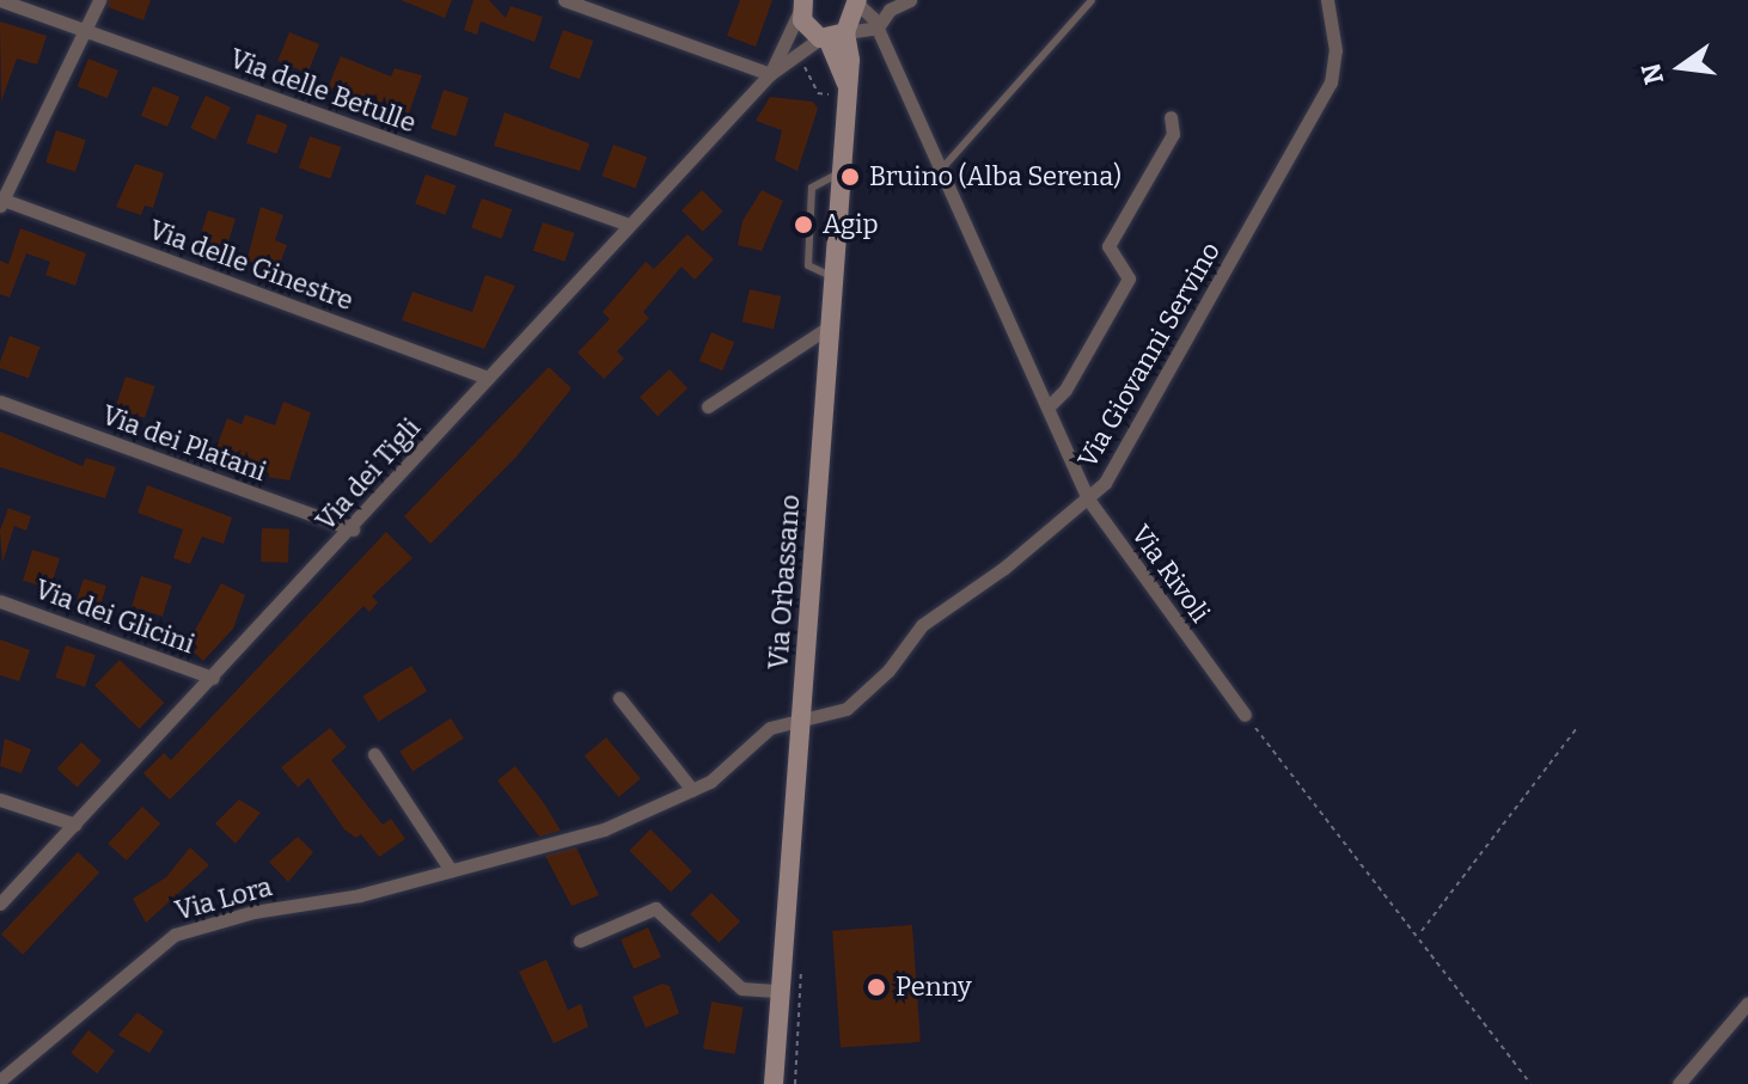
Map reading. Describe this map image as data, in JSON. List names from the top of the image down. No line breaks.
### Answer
{"streets":{"main road":["Via Orbassano"],"street":["Via delle Betulle","Via delle Ginestre","Via Giovanni Servino","Via dei Platani","Via dei Tigli","Via Rivoli","Via dei Glicini","Via Lora"]},"crossings":[["Via delle Betulle","Via dei Tigli"],["Via delle Ginestre","Via dei Tigli"],["Via Giovanni Servino","Via Rivoli"],["Via Giovanni Servino","Via Orbassano"],["Via Giovanni Servino","Via Lora"],["Via dei Platani","Via dei Tigli"],["Via dei Tigli","Via Orbassano"],["Via dei Tigli","Via dei Glicini"],["Via Orbassano","Via Lora"]],"places":["Bruino (Alba Serena)","Agip","Penny"],"north":"left"}
